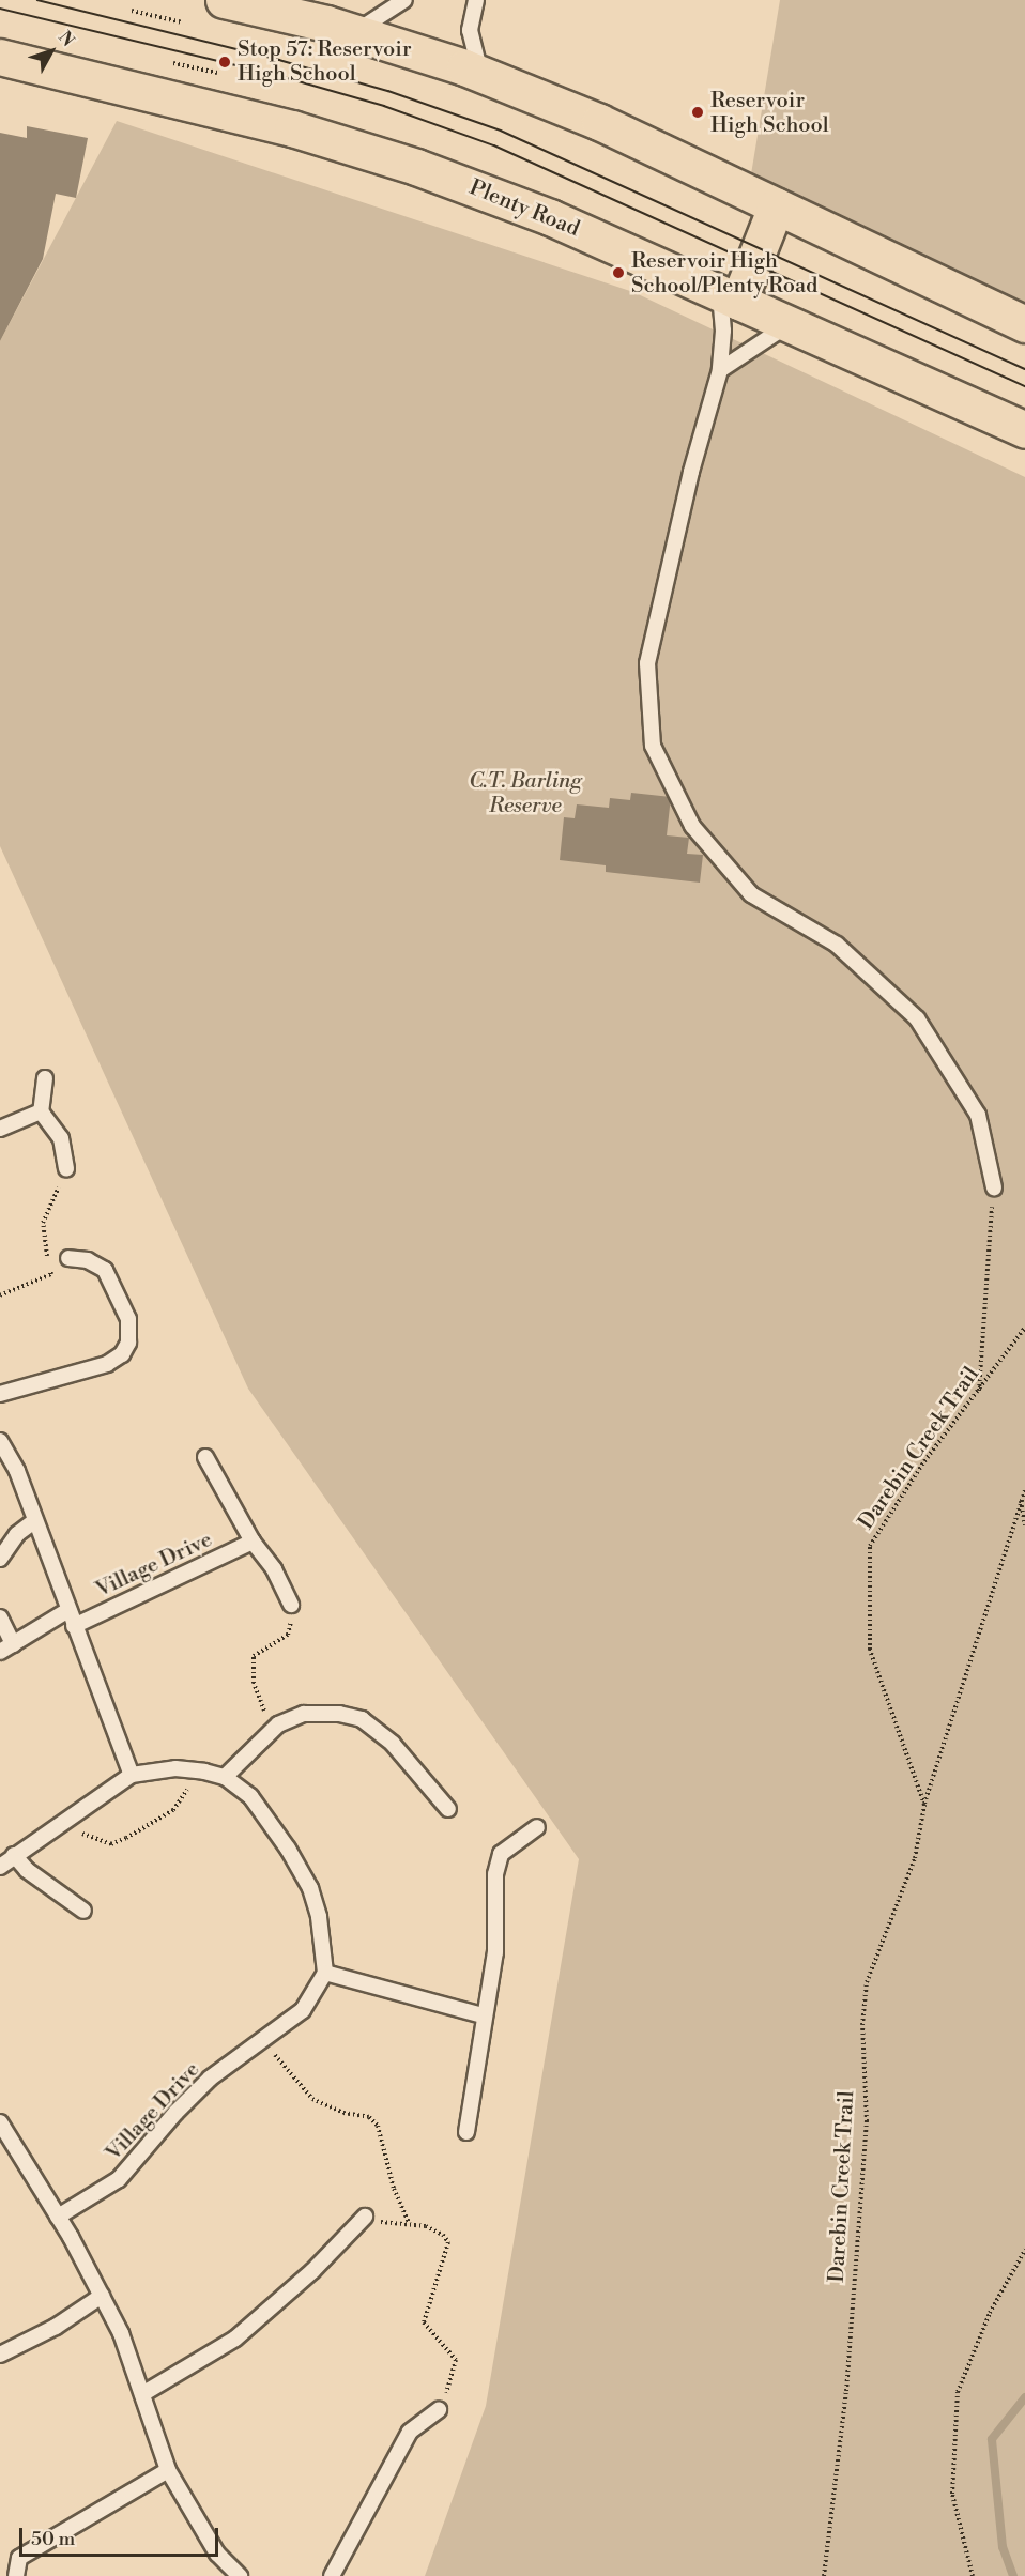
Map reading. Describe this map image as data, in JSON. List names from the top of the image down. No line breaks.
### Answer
{"streets":{"highway":["Plenty Road"],"lane":["Village Drive"],"path":["Darebin Creek Trail"]},"parks":["C.T. Barling Reserve"],"places":["Stop 57: Reservoir High School","Reservoir High School","Reservoir High School/Plenty Road"],"scale_bar":"50 m","north":"top right"}
